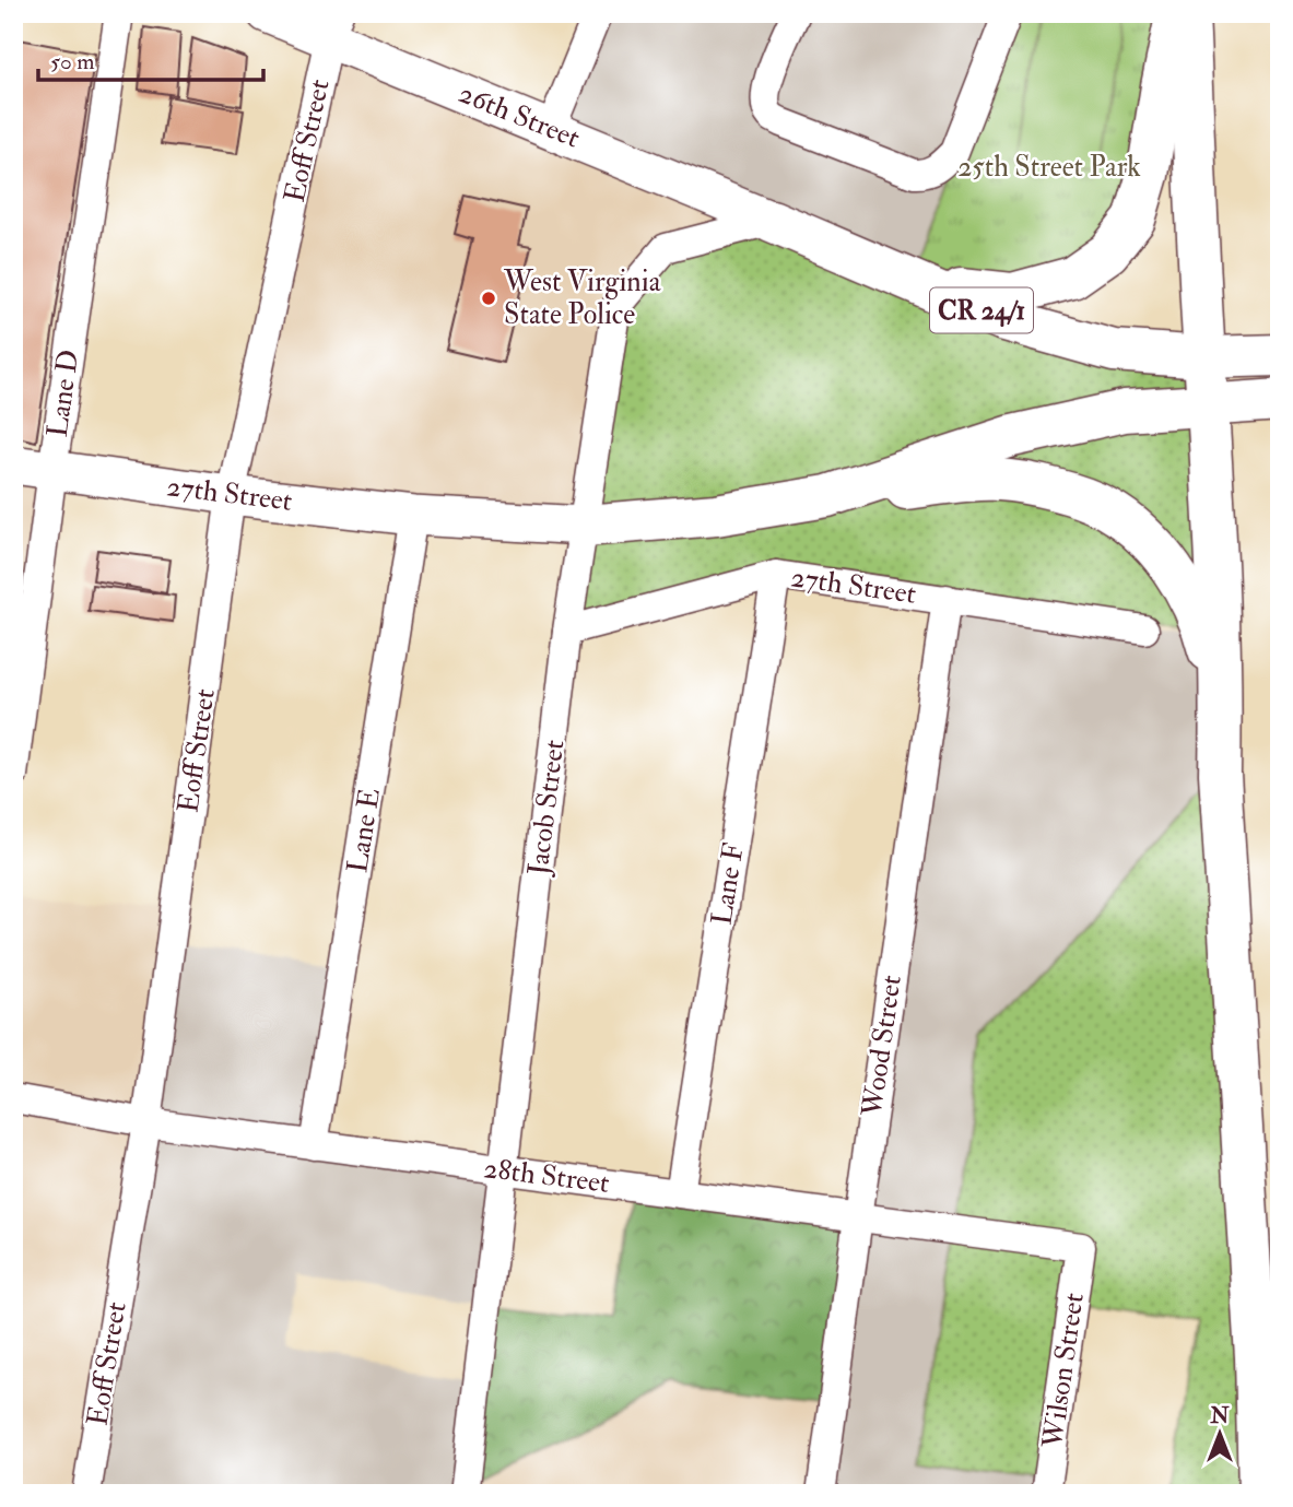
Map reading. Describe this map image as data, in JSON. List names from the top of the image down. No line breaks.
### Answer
{"streets":{"highway":["CR 24/1"],"main road":["26th Street","27th Street"],"street":["Eoff Street","Lane D","Jacob Street","Lane E","Lane F","Wood Street","28th Street","Wilson Street"]},"crossings":[["26th Street","Eoff Street"],["26th Street","CR 24/1"],["26th Street","Jacob Street"],["Eoff Street","27th Street"],["Eoff Street","28th Street"],["CR 24/1","Jacob Street"],["Lane D","27th Street"],["27th Street","Jacob Street"],["27th Street","Lane E"],["27th Street","Lane F"],["27th Street","Wood Street"],["Jacob Street","28th Street"],["Lane E","28th Street"],["Lane F","28th Street"],["Wood Street","28th Street"],["28th Street","Wilson Street"]],"parks":["25th Street Park"],"places":["West Virginia State Police"],"scale_bar":"50 m","north":"top"}
